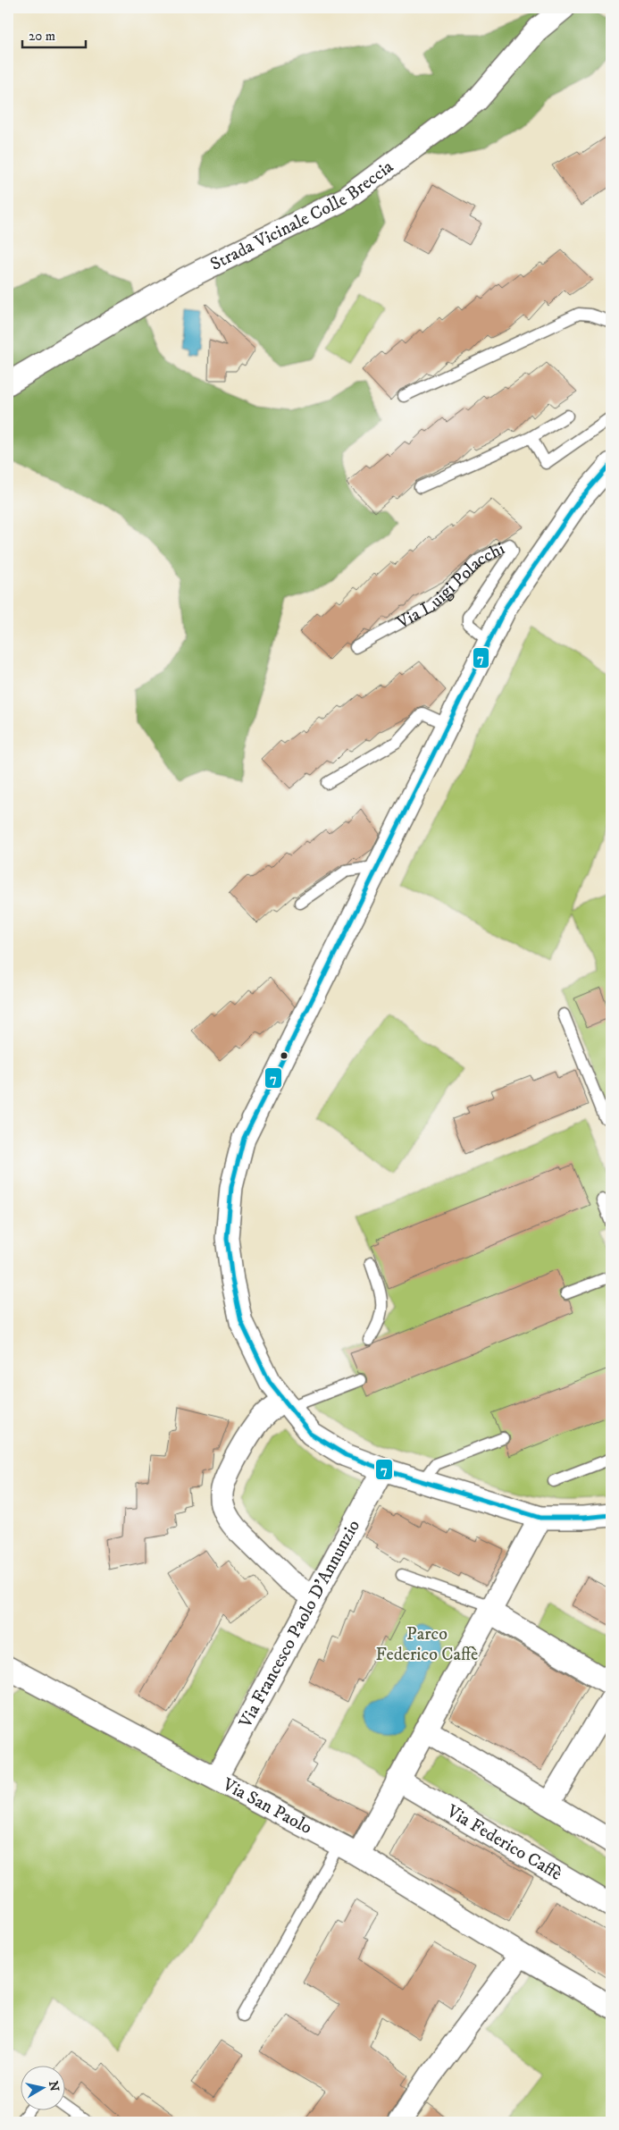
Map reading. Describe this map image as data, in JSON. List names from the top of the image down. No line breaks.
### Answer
{"streets":{"street":["Strada Vicinale Colle Breccia","Via Luigi Polacchi","Via Francesco Paolo D'Annunzio","Via San Paolo","Via Federico Caffè"]},"crossings":[["Via Luigi Polacchi","Via Francesco Paolo D'Annunzio"],["Via Francesco Paolo D'Annunzio","Via San Paolo"]],"parks":["Parco Federico Caffè"],"lines":["transit line 7"],"scale_bar":"20 m","north":"right"}
